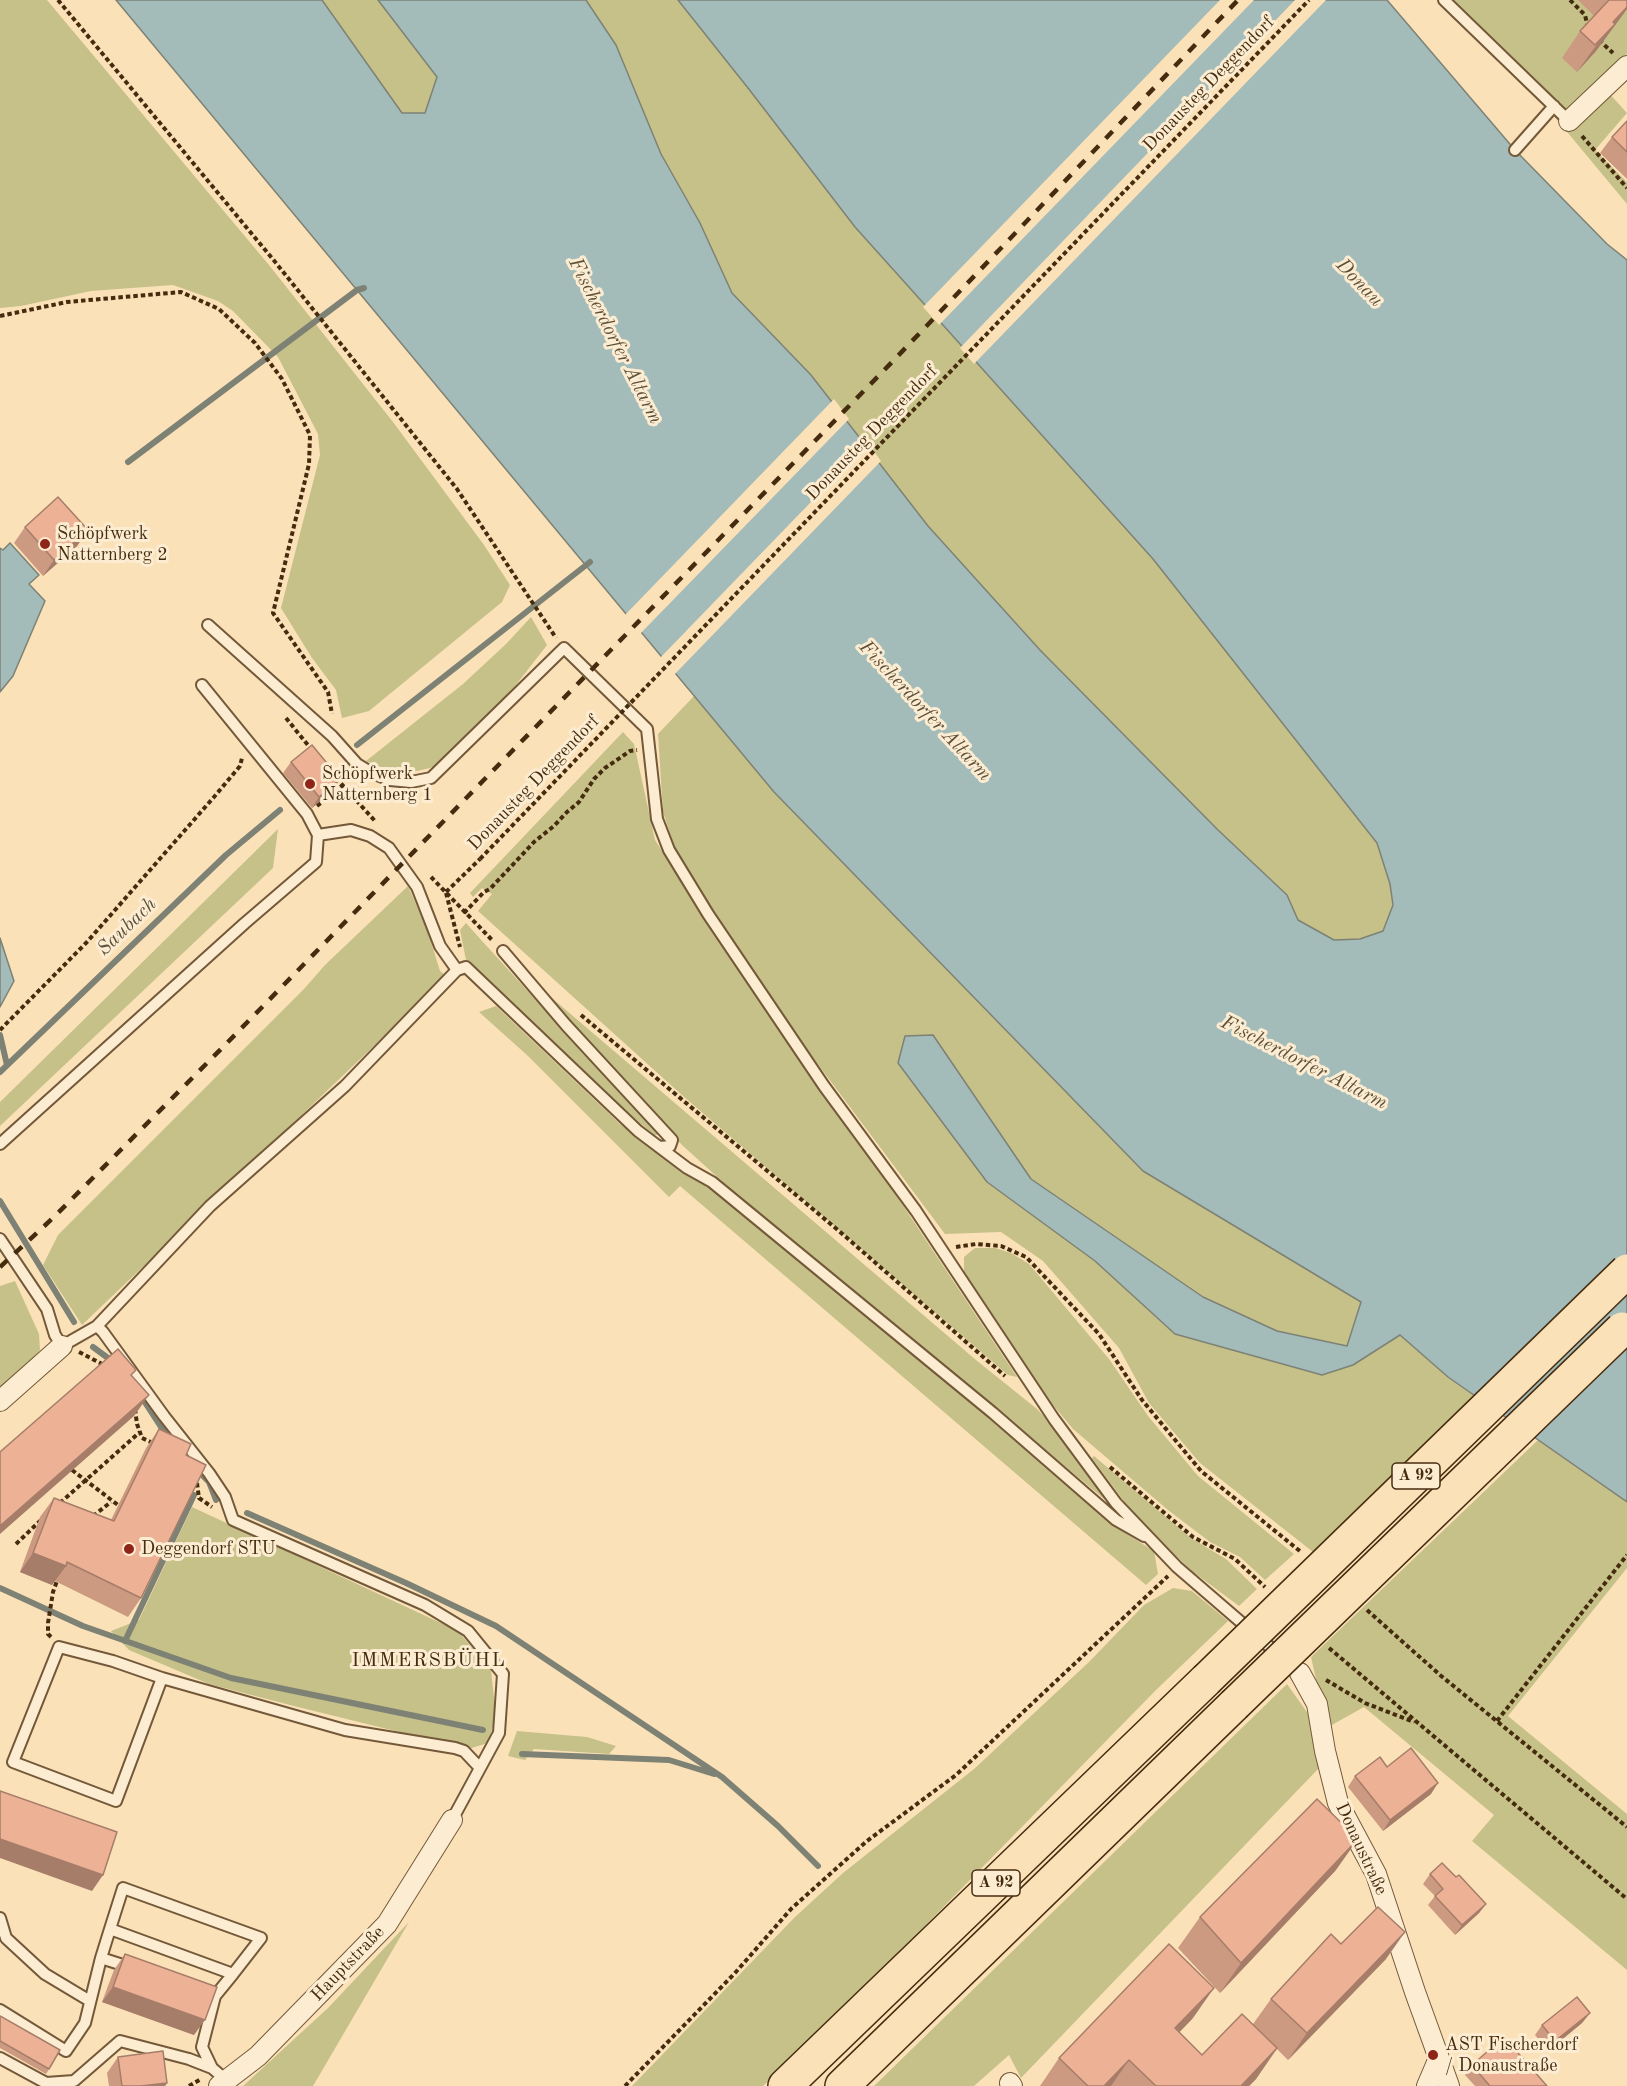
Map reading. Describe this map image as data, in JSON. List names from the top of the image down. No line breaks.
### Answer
{"streets":{"highway":["A 92"],"street":["Donaustraße","Hauptstraße"],"path":["Donausteg Deggendorf"]},"districts":["IMMERSBÜHL"],"water":["Donau","Fischerdorfer Altarm","Saubach"],"places":["Schöpfwerk Natternberg 2","Schöpfwerk Natternberg 1","Deggendorf STU","AST Fischerdorf / Donaustraße"]}
